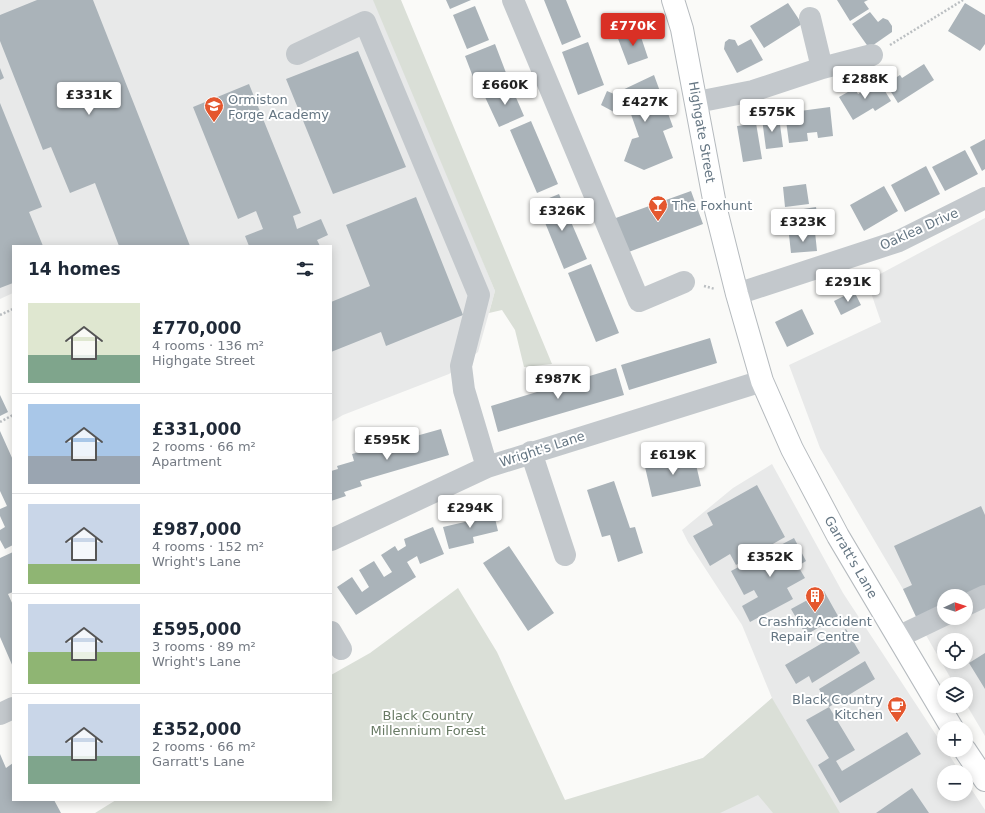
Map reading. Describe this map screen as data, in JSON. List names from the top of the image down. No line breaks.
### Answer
{"streets":{"main road":["Highgate Street","Garratt's Lane"],"street":["Oaklea Drive","Wright's Lane"]},"crossings":[["Highgate Street","Oaklea Drive"],["Highgate Street","Wright's Lane"],["Highgate Street","Garratt's Lane"],["Wright's Lane","Garratt's Lane"]],"parks":["Black Country Millennium Forest"],"places":{"school or university":["Ormiston Forge Academy"],"bar":["The Foxhunt"],"building":["Crashfix Accident Repair Centre"],"cafe":["Black Country Kitchen"]},"north":"right","page":{"price":["£770K","£288K","£660K","£331K","£427K","£575K","£326K","£323K","£291K","£987K","£595K","£619K","£294K","£352K"],"heading":"14 homes","list":[{"name":"£770,000","note":"4 rooms · 136 m² · Highgate Street"},{"name":"£331,000","note":"2 rooms · 66 m² · Apartment"},{"name":"£987,000","note":"4 rooms · 152 m² · Wright's Lane"},{"name":"£595,000","note":"3 rooms · 89 m² · Wright's Lane"},{"name":"£352,000","note":"2 rooms · 66 m² · Garratt's Lane"}],"map_buttons":["+","−"]}}
